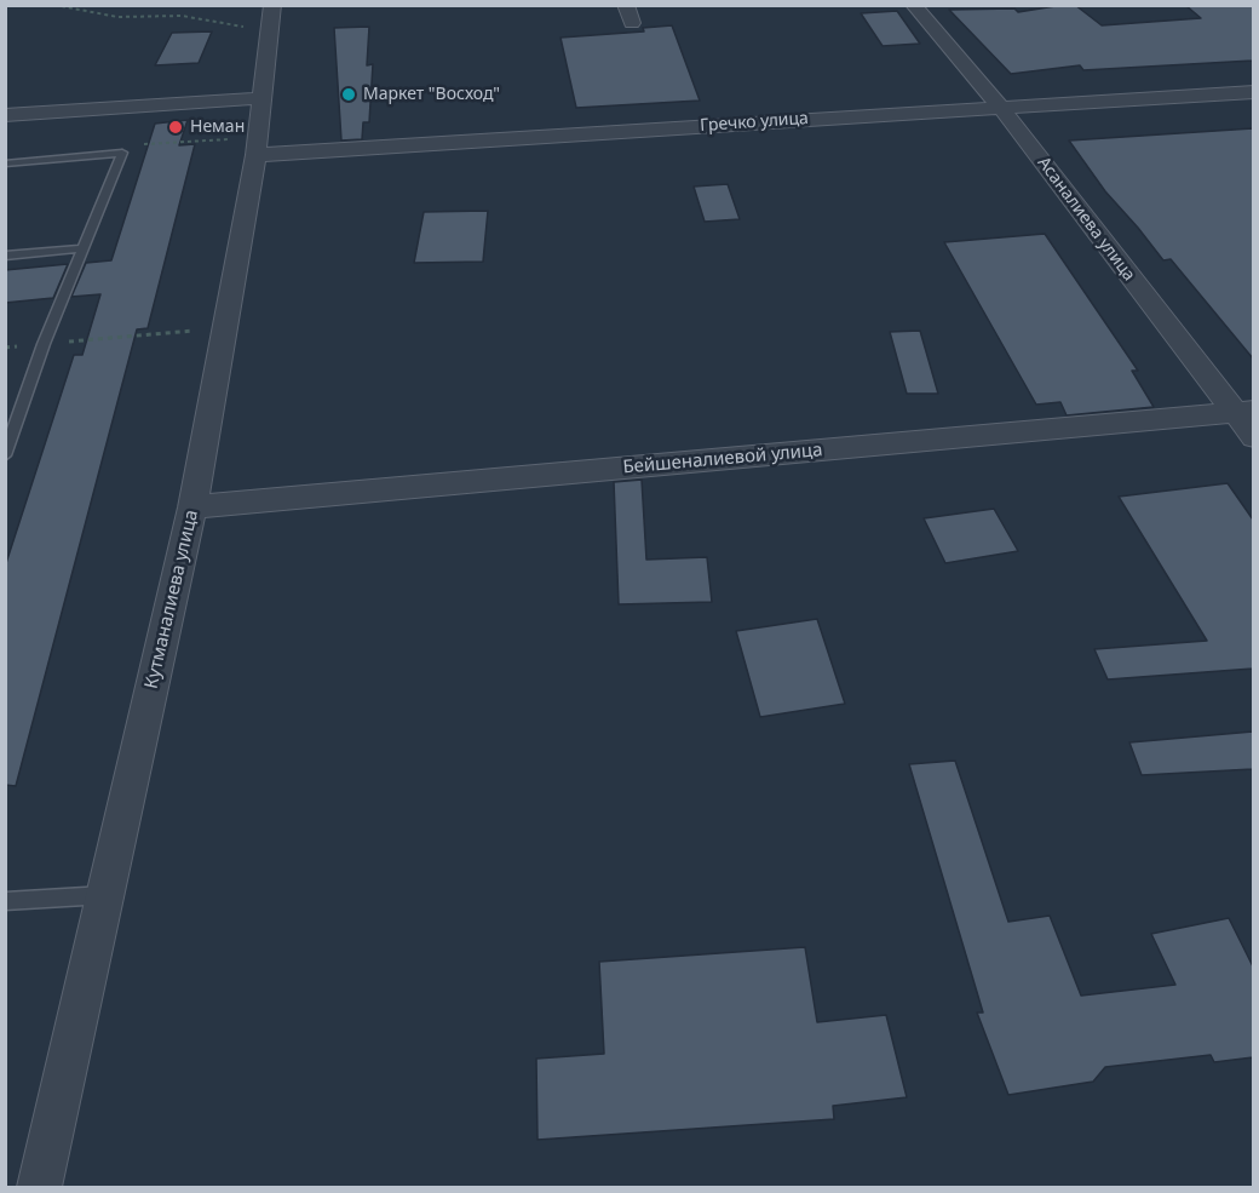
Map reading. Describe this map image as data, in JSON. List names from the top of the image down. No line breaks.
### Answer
{"streets":{"street":["Гречко улица","Асаналиева улица","Бейшеналиевой улица","Кутманалиева улица"]},"crossings":[["Гречко улица","Асаналиева улица"],["Гречко улица","Кутманалиева улица"],["Асаналиева улица","Бейшеналиевой улица"],["Бейшеналиевой улица","Кутманалиева улица"]],"places":["Маркет \"Восход\"","Неман"]}
